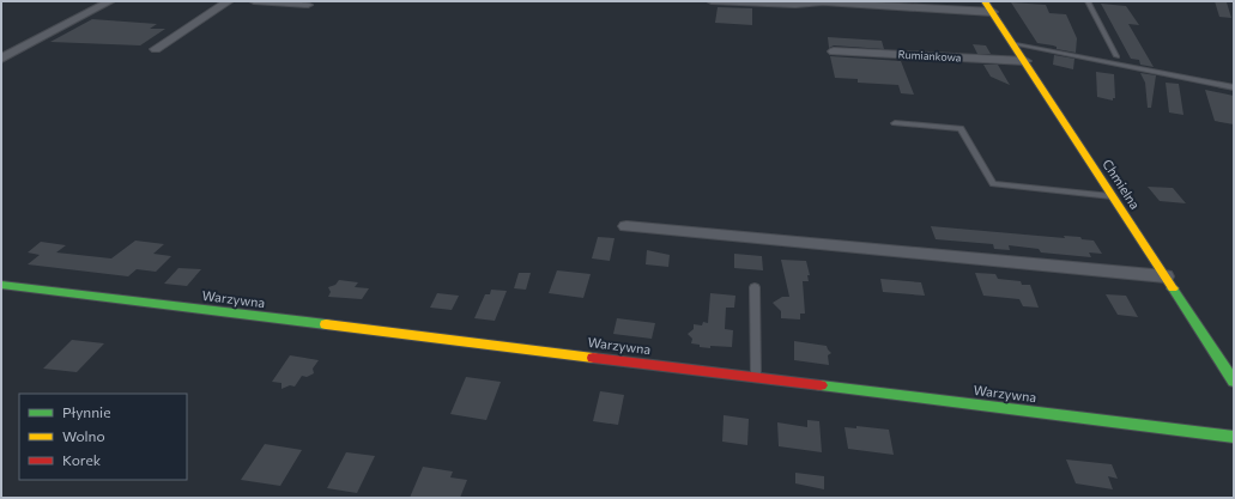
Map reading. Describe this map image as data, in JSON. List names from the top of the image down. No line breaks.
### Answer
{"streets":{"street":["Rumiankowa","Chmielna","Warzywna"]},"crossings":[["Rumiankowa","Chmielna"]],"legend":["Płynnie","Wolno","Korek"]}
